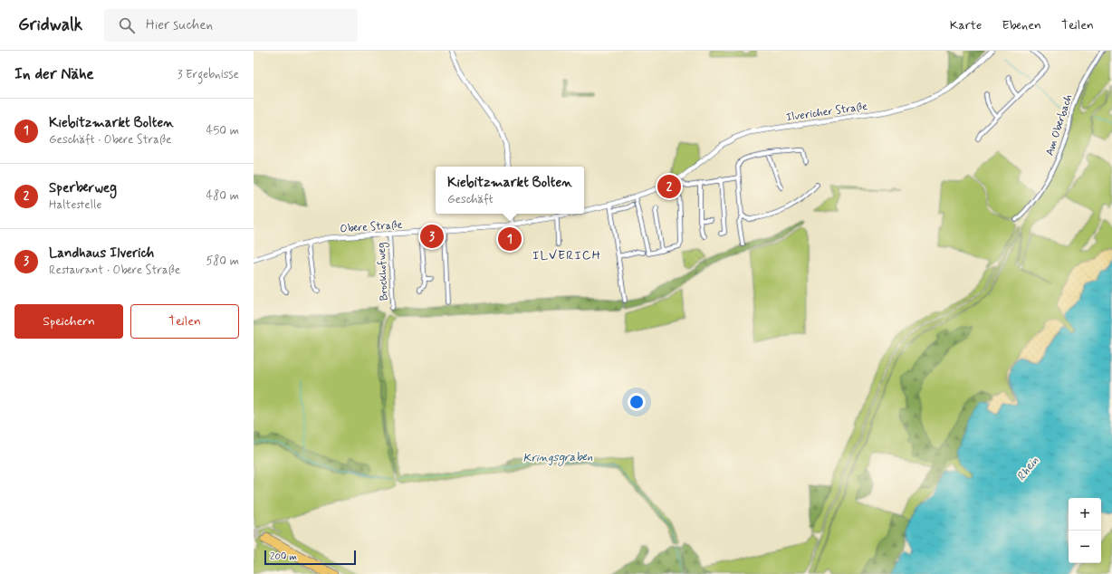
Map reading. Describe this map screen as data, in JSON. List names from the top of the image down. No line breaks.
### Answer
{"streets":{"street":["Ilvericher Straße","Am Oberbach","Obere Straße","Brockhofweg"]},"crossings":[["Ilvericher Straße","Obere Straße"],["Obere Straße","Brockhofweg"]],"districts":["ILVERICH"],"water":["Kringsgraben","Rhein"],"scale_bar":"200 m","page":{"header":"Gridwalk","search":"Hier suchen","nav":["Karte","Ebenen","Teilen"],"heading":["In der Nähe","3 Ergebnisse"],"list":[{"mark":"1","name":"Kiebitzmarkt Bolten","note":"Geschäft · Obere Straße","value":"450 m"},{"mark":"2","name":"Sperberweg","note":"Haltestelle","value":"480 m"},{"mark":"3","name":"Landhaus Ilverich","note":"Restaurant · Obere Straße","value":"580 m"}],"popup":["Kiebitzmarkt Bolten","Geschäft"],"pins":["2","3","1"],"buttons":["Speichern","Teilen"],"map_buttons":["+","−"],"scale":"200 m"}}
